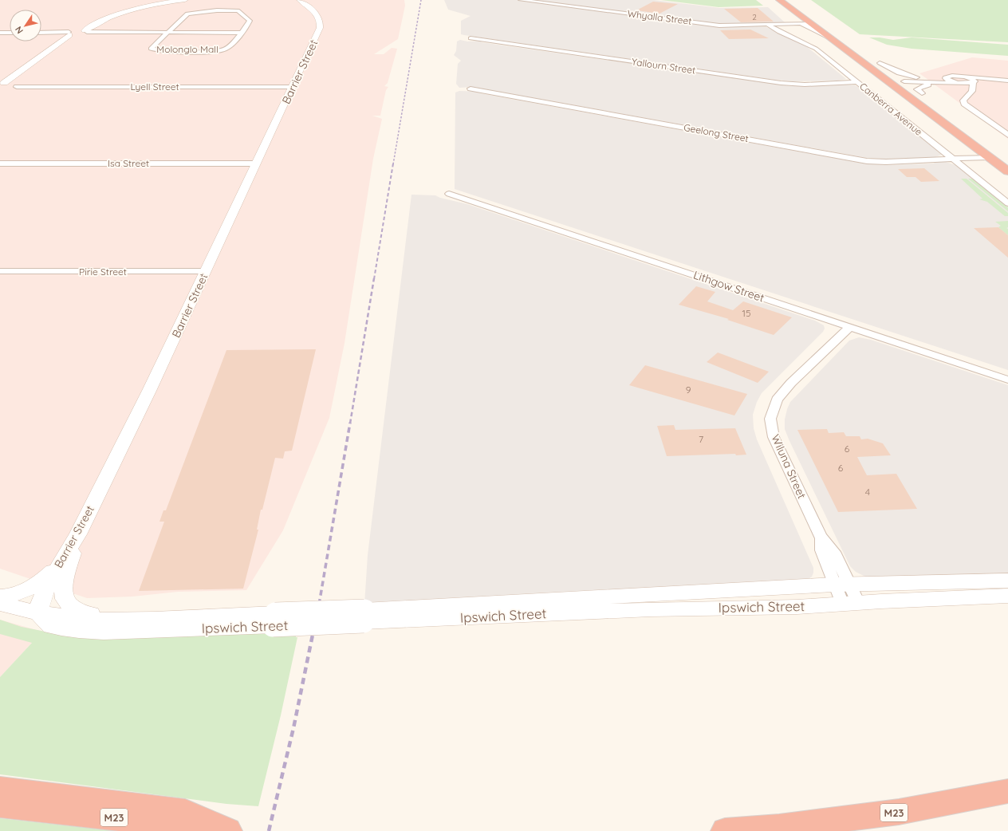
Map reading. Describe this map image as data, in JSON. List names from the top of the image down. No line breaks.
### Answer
{"streets":{"highway":["Canberra Avenue","M23"],"main road":["Barrier Street","Ipswich Street"],"street":["Whyalla Street","Molonglo Mall","Yallourn Street","Lyell Street","Geelong Street","Isa Street","Pirie Street","Lithgow Street","Wiluna Street"]},"crossings":[["Whyalla Street","Canberra Avenue"],["Yallourn Street","Canberra Avenue"],["Barrier Street","Lyell Street"],["Barrier Street","Isa Street"],["Barrier Street","Pirie Street"],["Barrier Street","Ipswich Street"],["Canberra Avenue","Geelong Street"],["Lithgow Street","Wiluna Street"],["Wiluna Street","Ipswich Street"]],"house_numbers":["2","15","9","7","6","6","4"],"north":"bottom left"}
